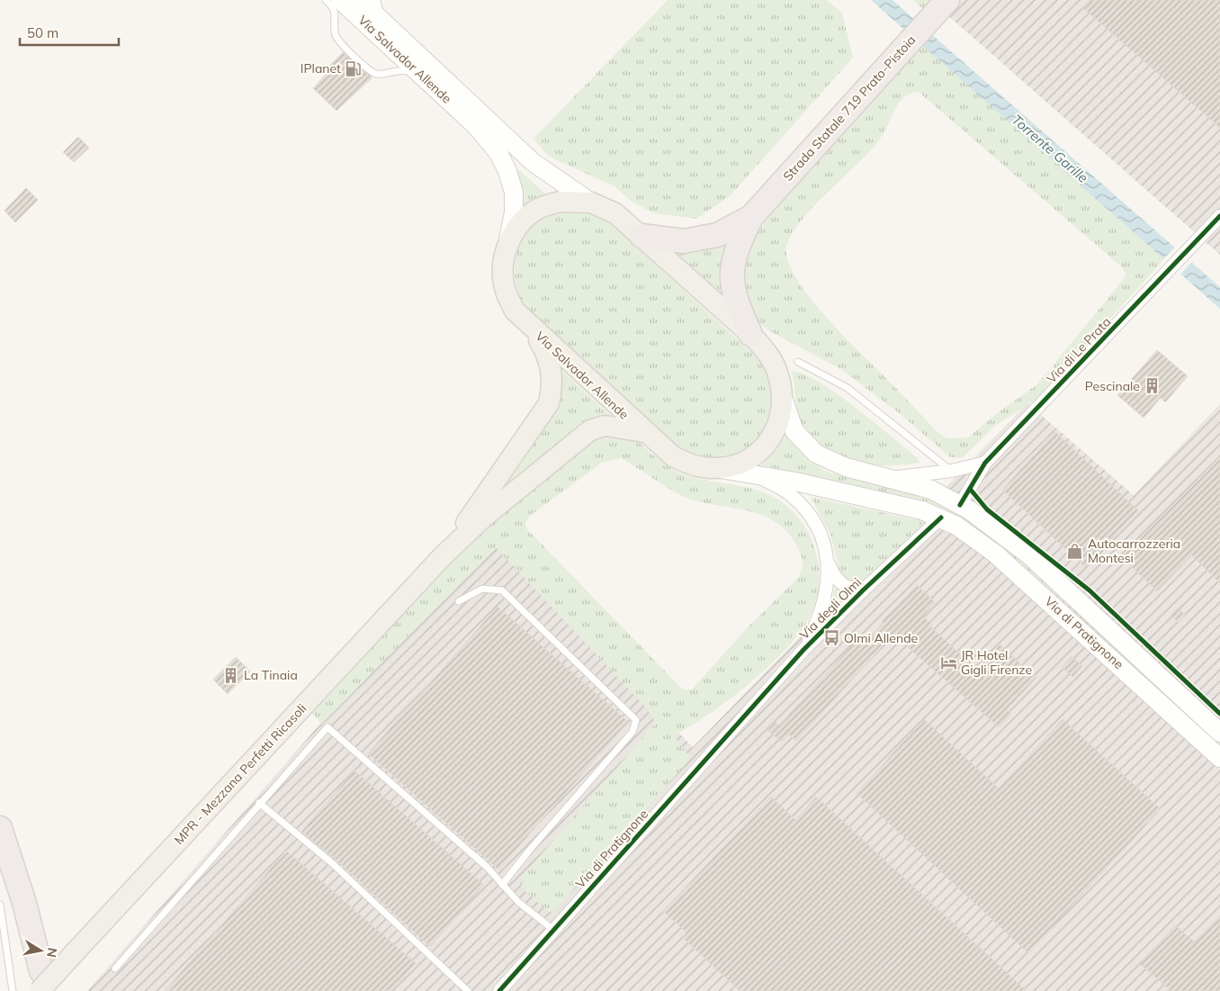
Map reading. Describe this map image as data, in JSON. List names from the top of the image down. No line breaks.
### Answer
{"streets":{"highway":["Strada Statale 719 Prato-Pistoia"],"main road":["Via Salvador Allende","Via di Pratignone","MPR - Mezzana Perfetti Ricasoli"],"street":["Via di Le Prata","Via degli Olmi"]},"crossings":[["Via Salvador Allende","Via di Le Prata"],["Via Salvador Allende","Via degli Olmi"],["Via Salvador Allende","Via di Pratignone"],["Via Salvador Allende","MPR - Mezzana Perfetti Ricasoli"],["Via di Le Prata","Via di Pratignone"],["Via degli Olmi","Via di Pratignone"]],"water":["Torrente Garille"],"places":{"fuel station":["IPlanet"],"building":["Pescinale","La Tinaia"],"shop":["Autocarrozzeria Montesi"],"bus stop":["Olmi Allende"],"hotel":["JR Hotel Gigli Firenze"]},"scale_bar":"50 m","north":"right"}
